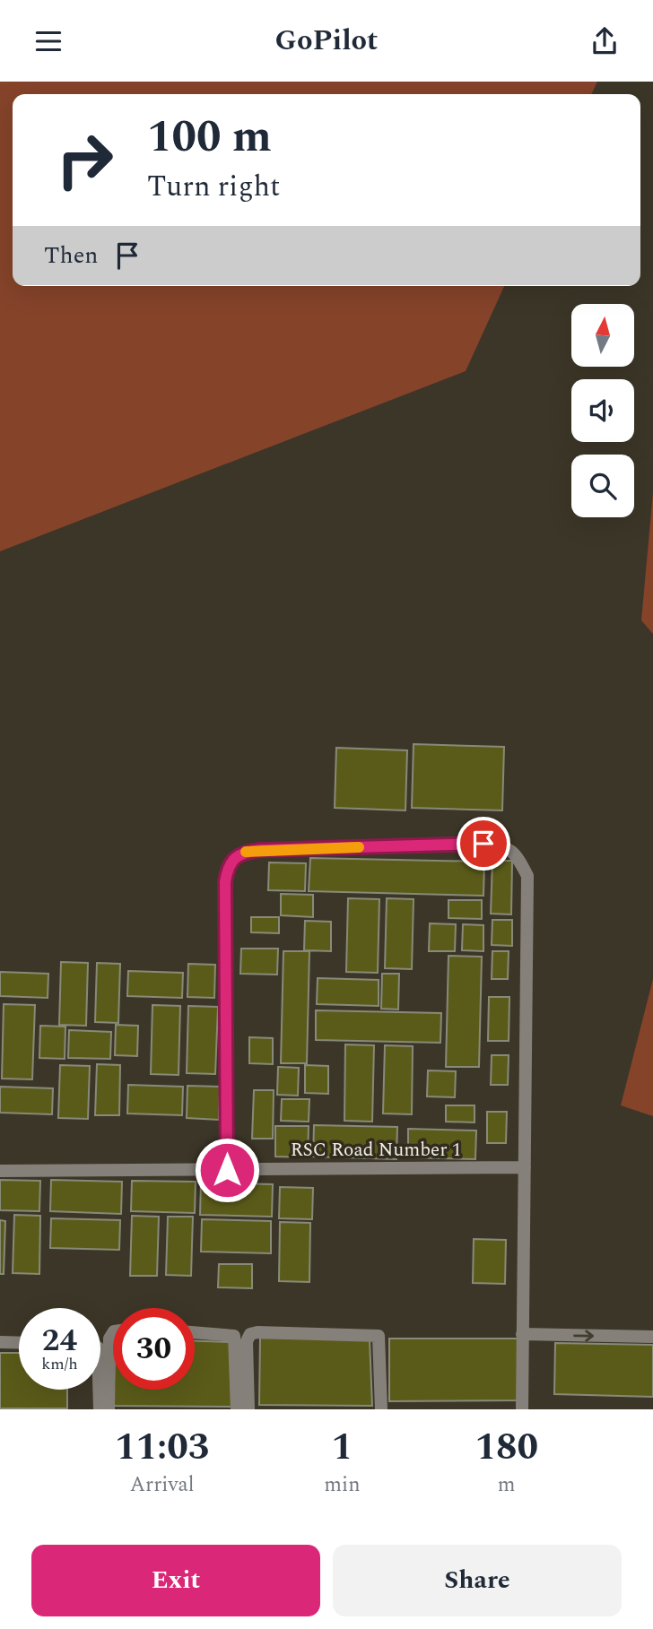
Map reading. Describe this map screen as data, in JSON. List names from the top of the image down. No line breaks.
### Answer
{"streets":{"street":["RSC Road Number 1"]},"north":"top","page":{"header":"GoPilot","turn":["100 m","Turn right"],"then":"Then","speed":"24 km/h","limit":"30","eta":["11:03","Arrival","1","min","180","m"],"buttons":["Exit","Share"]}}
